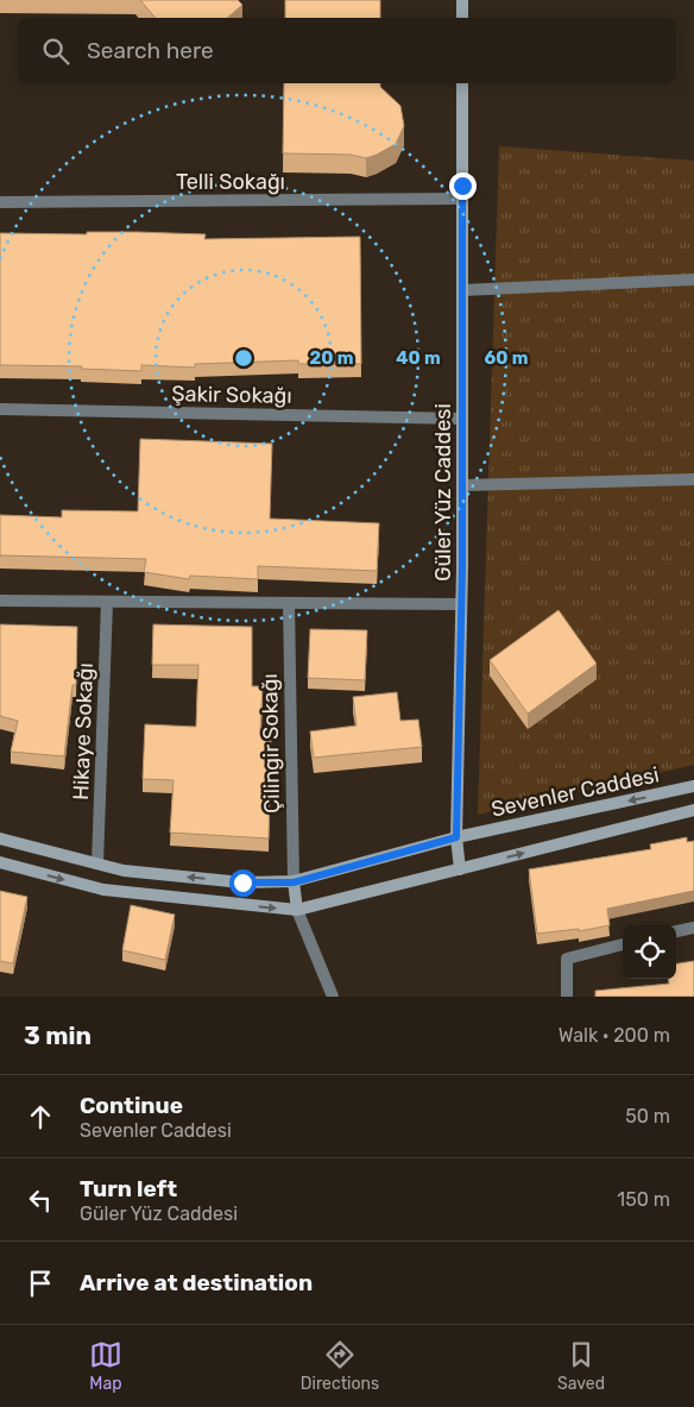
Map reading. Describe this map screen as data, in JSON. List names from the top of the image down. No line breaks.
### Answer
{"streets":{"main road":["Güler Yüz Caddesi","Sevenler Caddesi"],"street":["Telli Sokağı","Şakir Sokağı","Hikaye Sokağı","Çilingir Sokağı"]},"crossings":[["Telli Sokağı","Güler Yüz Caddesi"],["Şakir Sokağı","Güler Yüz Caddesi"],["Güler Yüz Caddesi","Sevenler Caddesi"],["Hikaye Sokağı","Sevenler Caddesi"],["Çilingir Sokağı","Sevenler Caddesi"]],"page":{"search":"Search here","heading":["3 min","Walk · 200 m"],"list":[["Continue","Sevenler Caddesi","50 m"],["Turn left","Güler Yüz Caddesi","150 m"],"Arrive at destination"],"nav":["Map","Directions","Saved"]},"rings":["20 m","40 m","60 m"]}
